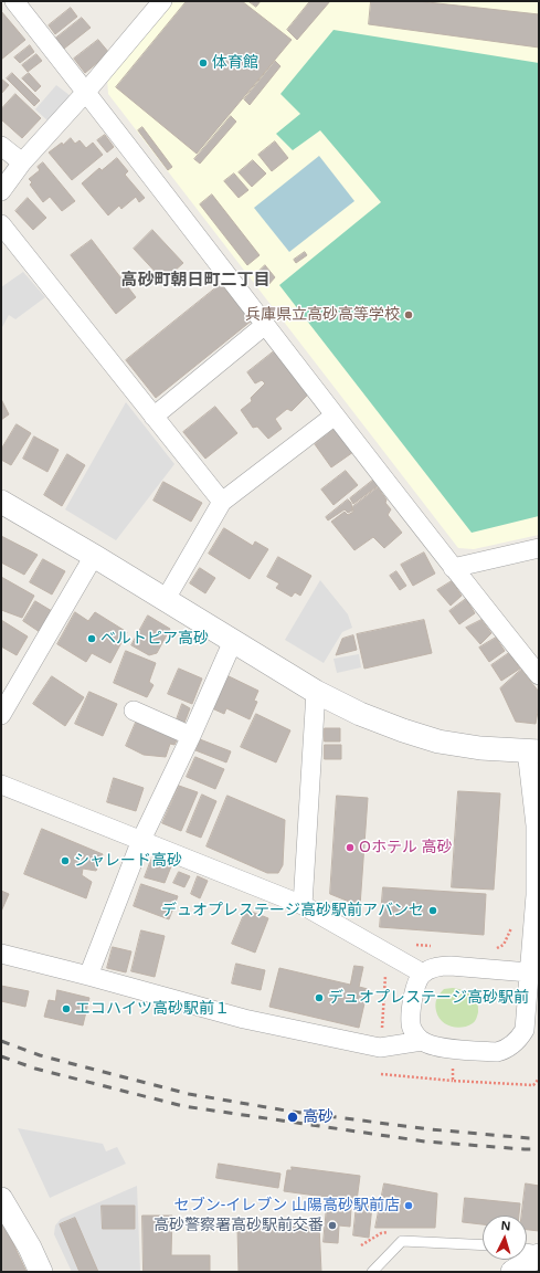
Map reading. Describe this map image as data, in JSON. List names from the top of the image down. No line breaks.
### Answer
{"districts":["高砂町朝日町二丁目"],"places":["体育館","兵庫県立高砂高等学校","ベルトピア高砂","Oホテル 高砂","シャレード高砂","デュオプレステージ高砂駅前アバンセ","デュオプレステージ高砂駅前","エコハイツ高砂駅前１","高砂","セブン-イレブン 山陽高砂駅前店","高砂警察署高砂駅前交番"],"north":"top"}
